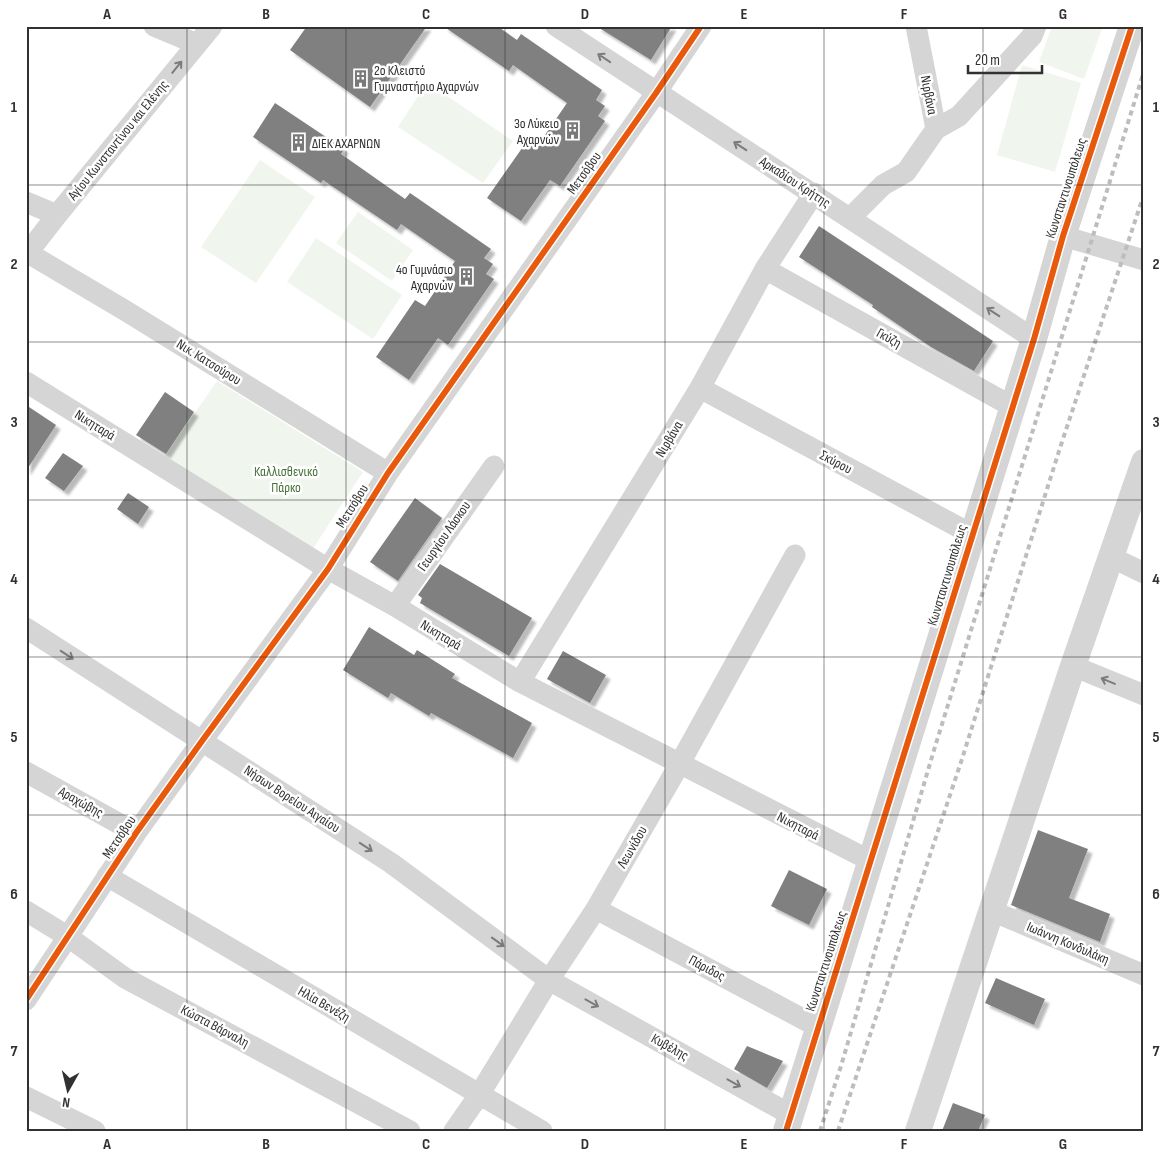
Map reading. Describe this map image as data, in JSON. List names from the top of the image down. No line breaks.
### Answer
{"streets":{"street":["Νιρβάνα","Αγίου Κωνσταντίνου και Ελένης","Μετσόβου","Αρκαδίου Κρήτης","Κωνσταντινουπόλεως","Γκύζη","Νικ. Κατσούρου","Νικηταρά","Σκύρου","Γεωργίου Λάσκου","Νήσων Βορείου Αιγαίου","Αραχώβης","Λεωνίδου","Ιωάννη Κονδυλάκη","Πάριδος","Ηλία Βενέζη","Κώστα Βάρναλη","Κυβέλης"]},"crossings":[["Νιρβάνα","Αρκαδίου Κρήτης"],["Νιρβάνα","Γκύζη"],["Νιρβάνα","Νικηταρά"],["Νιρβάνα","Σκύρου"],["Αγίου Κωνσταντίνου και Ελένης","Νικ. Κατσούρου"],["Μετσόβου","Αρκαδίου Κρήτης"],["Μετσόβου","Νικ. Κατσούρου"],["Μετσόβου","Νικηταρά"],["Μετσόβου","Νήσων Βορείου Αιγαίου"],["Μετσόβου","Αραχώβης"],["Μετσόβου","Ηλία Βενέζη"],["Μετσόβου","Κώστα Βάρναλη"],["Αρκαδίου Κρήτης","Κωνσταντινουπόλεως"],["Κωνσταντινουπόλεως","Γκύζη"],["Κωνσταντινουπόλεως","Νικηταρά"],["Κωνσταντινουπόλεως","Σκύρου"],["Κωνσταντινουπόλεως","Πάριδος"],["Κωνσταντινουπόλεως","Κυβέλης"],["Νικηταρά","Γεωργίου Λάσκου"],["Νικηταρά","Λεωνίδου"],["Νήσων Βορείου Αιγαίου","Λεωνίδου"],["Νήσων Βορείου Αιγαίου","Κυβέλης"],["Λεωνίδου","Πάριδος"],["Λεωνίδου","Ηλία Βενέζη"],["Λεωνίδου","Κυβέλης"]],"one_way":["Αγίου Κωνσταντίνου και Ελένης","Αρκαδίου Κρήτης","Νήσων Βορείου Αιγαίου","Κυβέλης"],"parks":["Καλλισθενικό Πάρκο"],"places":{"building":["2ο Κλειστό Γυμναστήριο Αχαρνών","3ο Λύκειο Αχαρνών","ΔΙΕΚ ΑΧΑΡΝΩΝ","4ο Γυμνάσιο Αχαρνών"]},"scale_bar":"20 m","north":"bottom","grid":{"columns":["A","B","C","D","E","F","G"],"rows":["1","2","3","4","5","6","7"]}}
